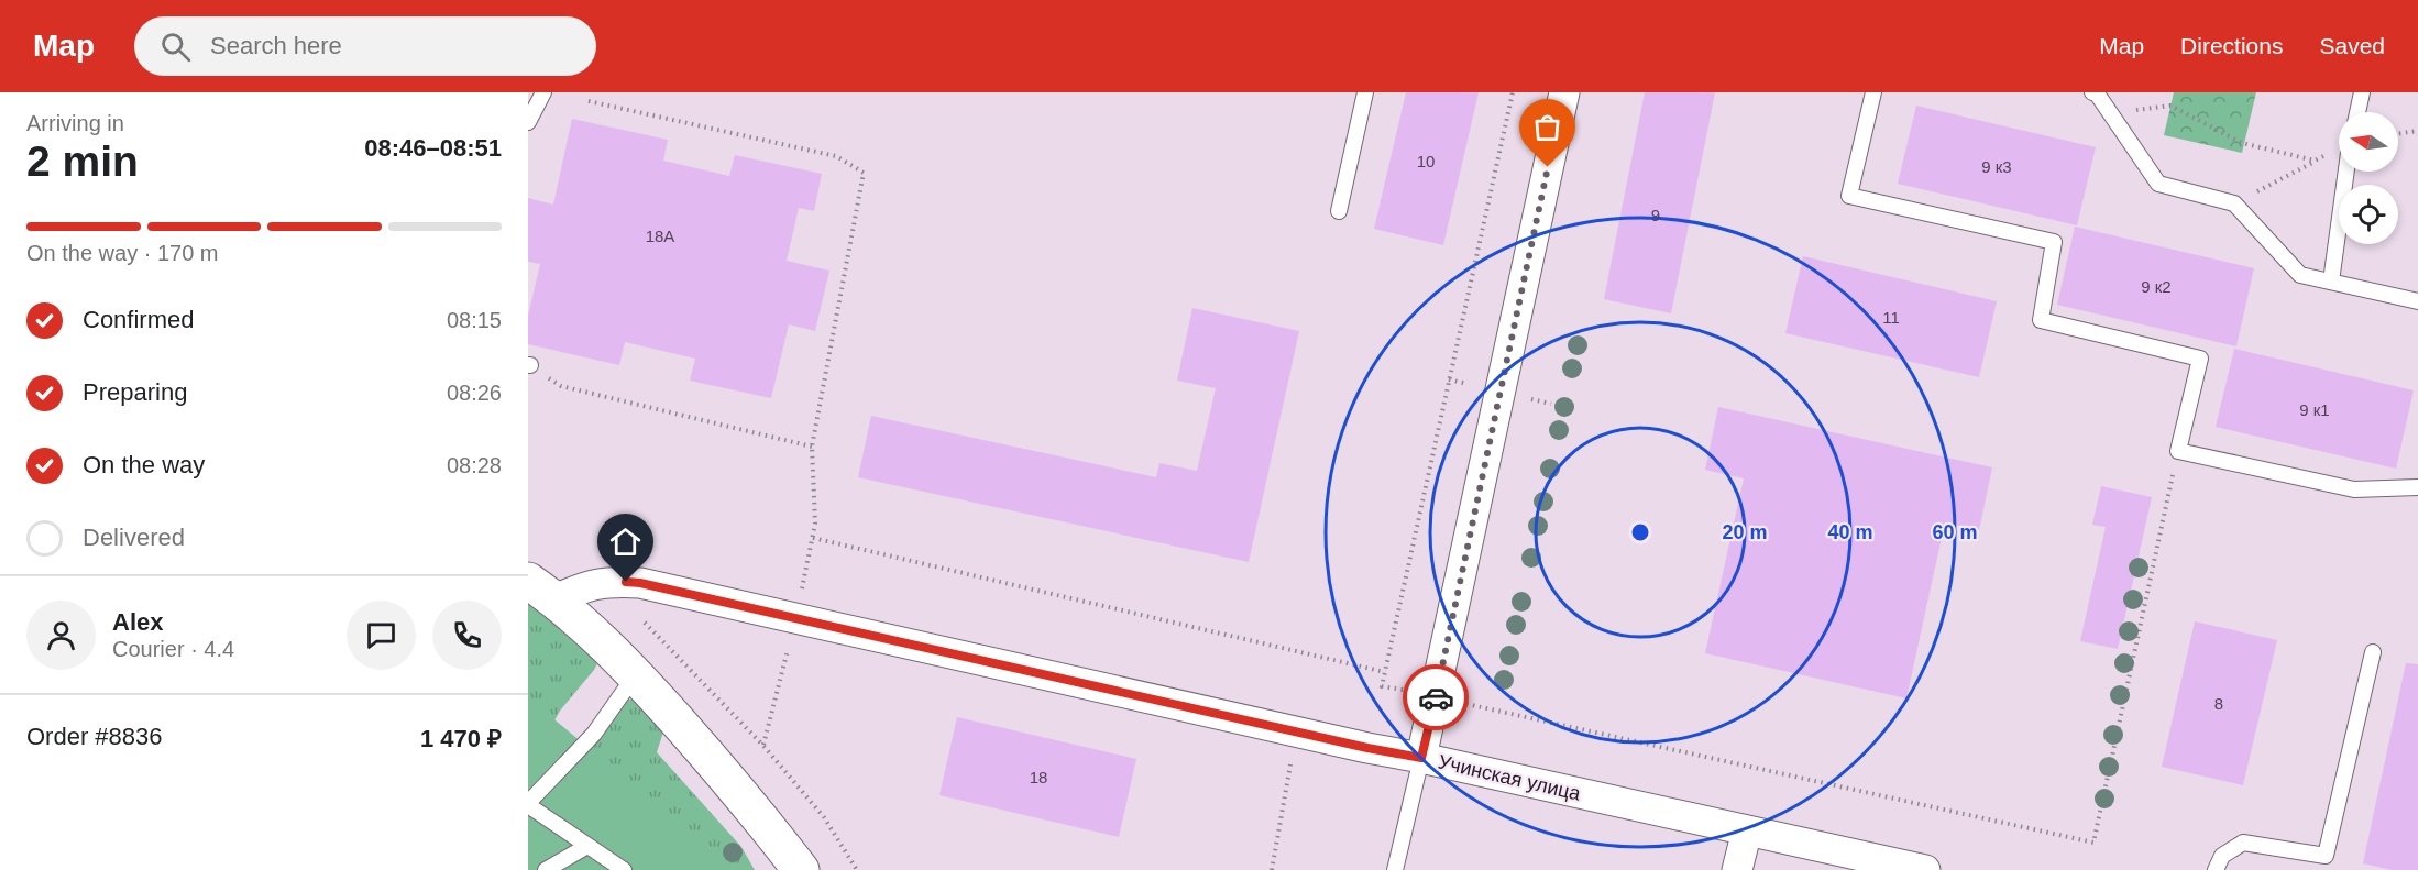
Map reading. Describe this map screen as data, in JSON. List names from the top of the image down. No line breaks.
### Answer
{"streets":{"street":["Учинская улица"]},"house_numbers":["10","9 к3","9","18А","9 к2","11","9 к1","8","18"],"north":"left","page":{"header":"Map","search":"Search here","nav":["Map","Directions","Saved"],"heading":["2 min","Arriving in","08:46–08:51"],"panel":["Alex","Courier · 4.4","Order #8836","1 470 ₽"],"bar":"On the way · 170 m","list":[["Confirmed","08:15"],["Preparing","08:26"],["On the way","08:28"],"Delivered"]},"rings":["20 m","40 m","60 m"]}
